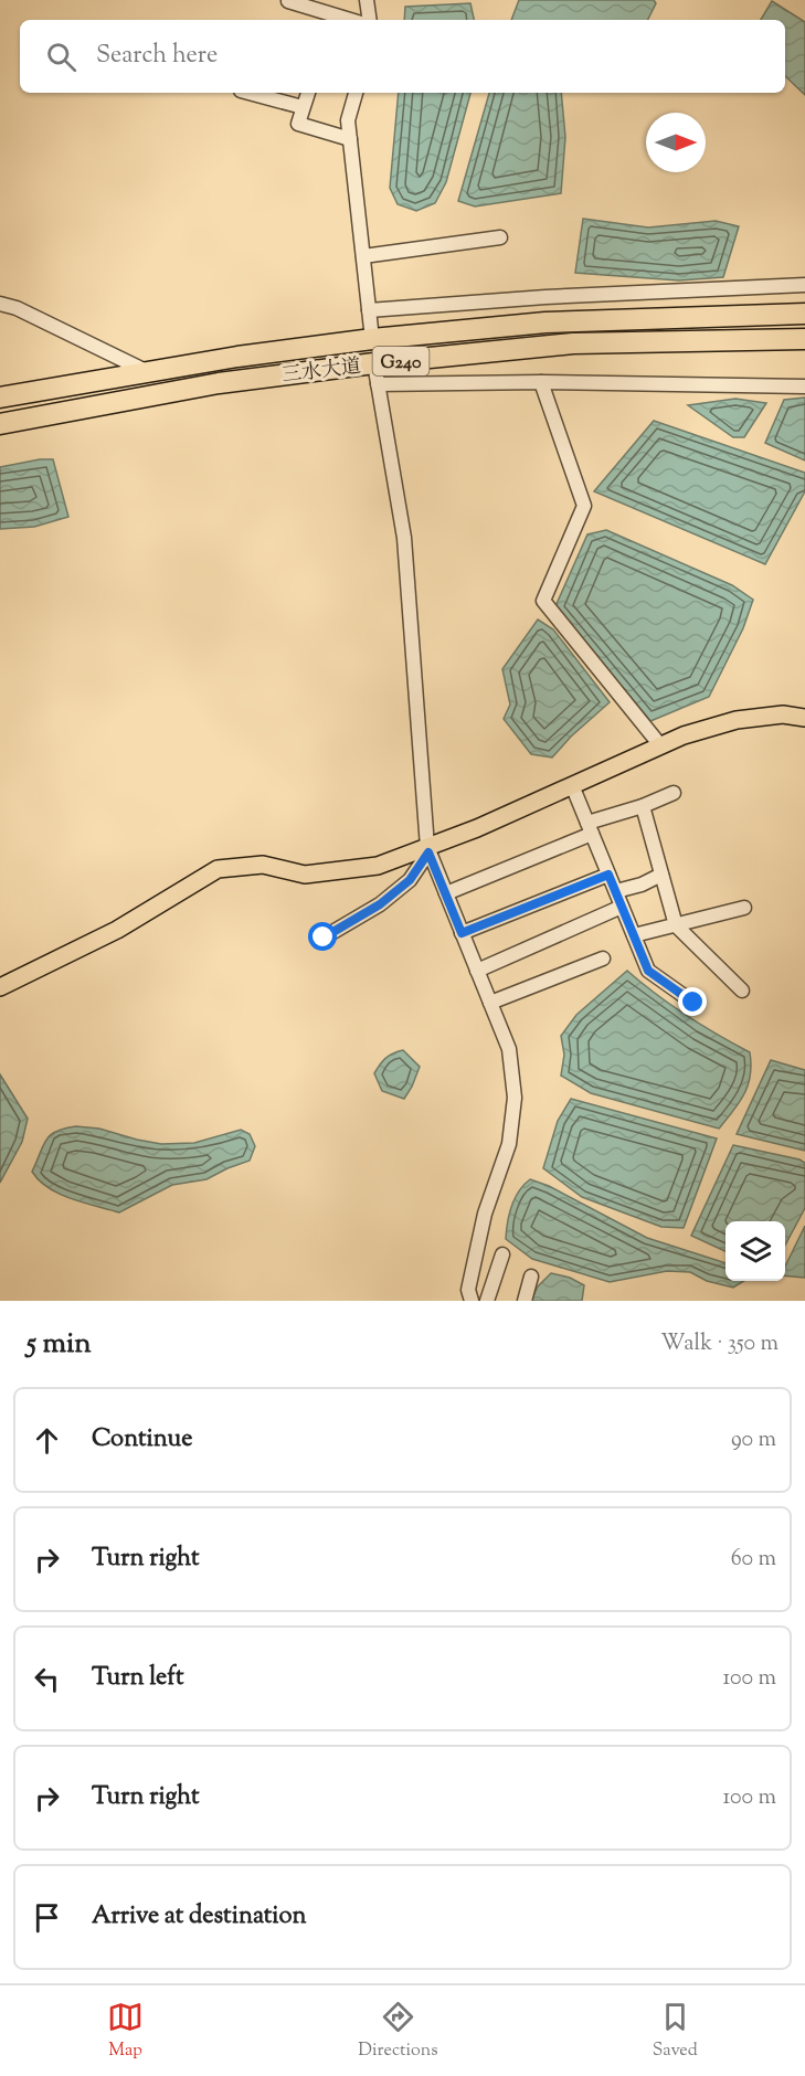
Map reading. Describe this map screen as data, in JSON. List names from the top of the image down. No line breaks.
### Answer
{"streets":{"highway":["G240","三水大道"]},"north":"right","page":{"search":"Search here","heading":["5 min","Walk · 350 m"],"list":[["Continue","90 m"],["Turn right","60 m"],["Turn left","100 m"],["Turn right","100 m"],"Arrive at destination"],"nav":["Map","Directions","Saved"]}}
